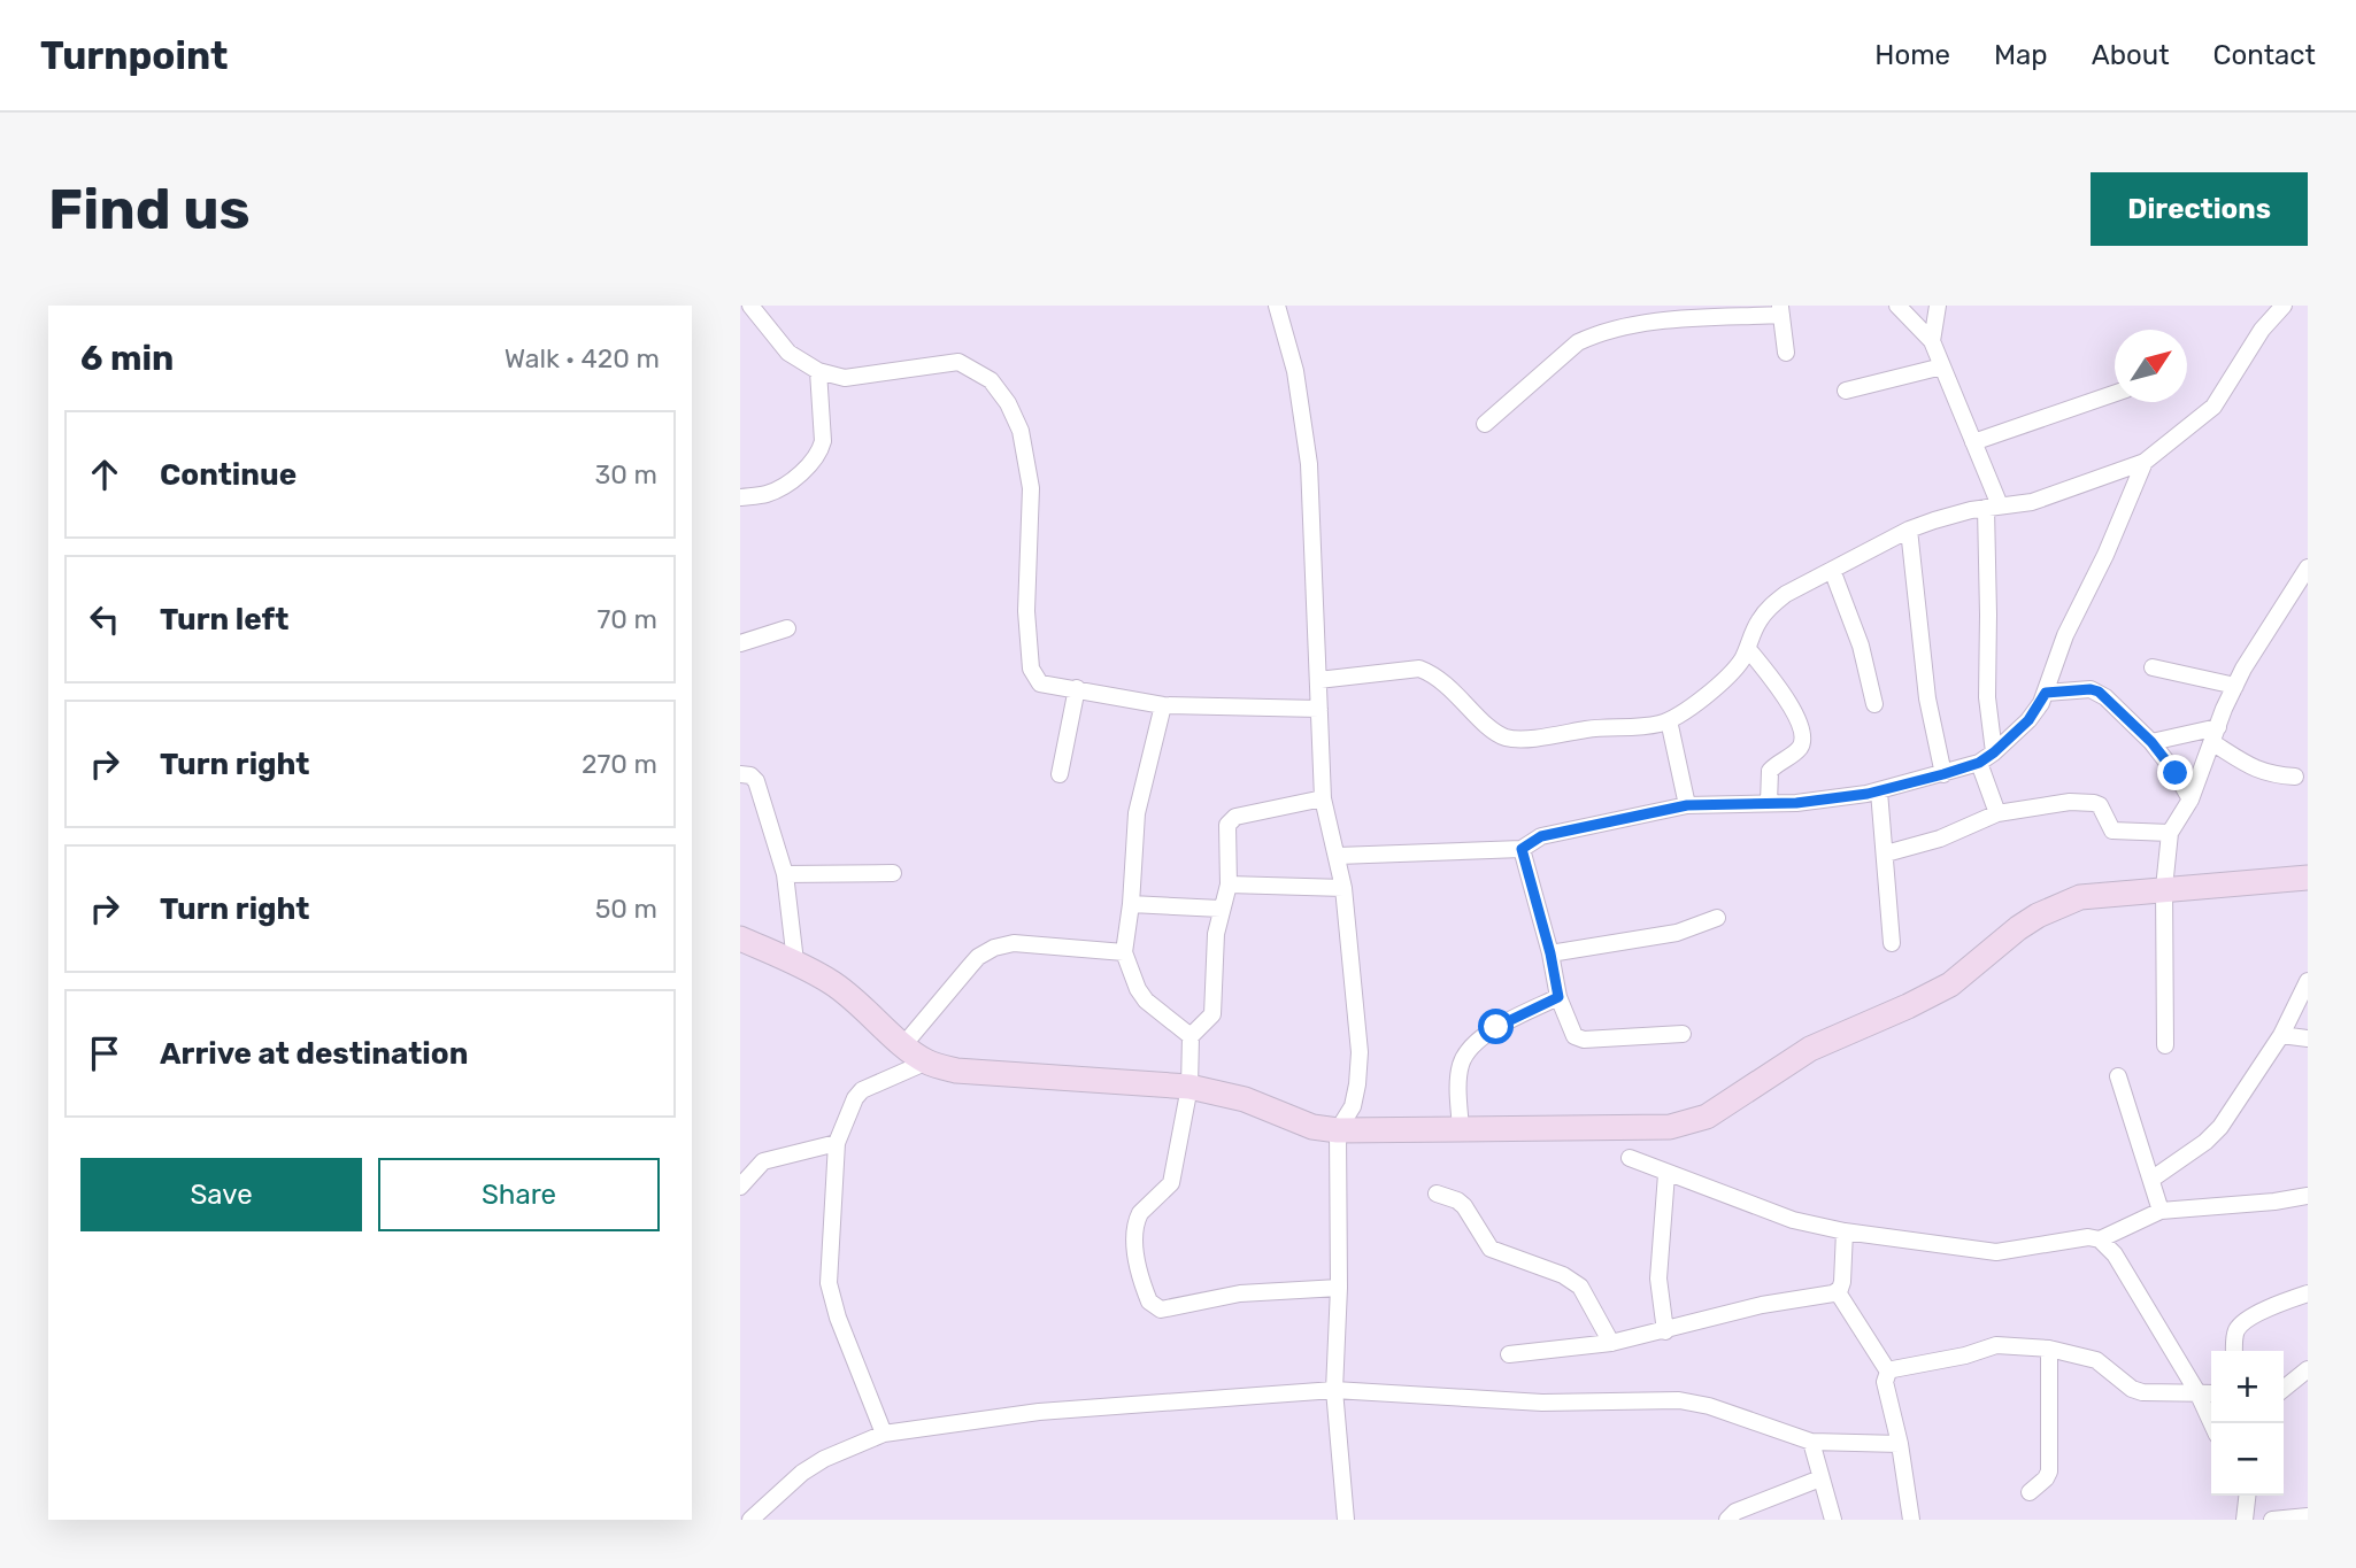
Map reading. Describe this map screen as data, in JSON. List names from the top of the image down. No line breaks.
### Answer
{"north":"top right","page":{"header":"Turnpoint","nav":["Home","Map","About","Contact"],"buttons":["Directions",["Save","Share"]],"title":"Find us","heading":["6 min","Walk · 420 m"],"list":[["Continue","30 m"],["Turn left","70 m"],["Turn right","270 m"],["Turn right","50 m"],"Arrive at destination"],"map_buttons":["+","−"]}}
